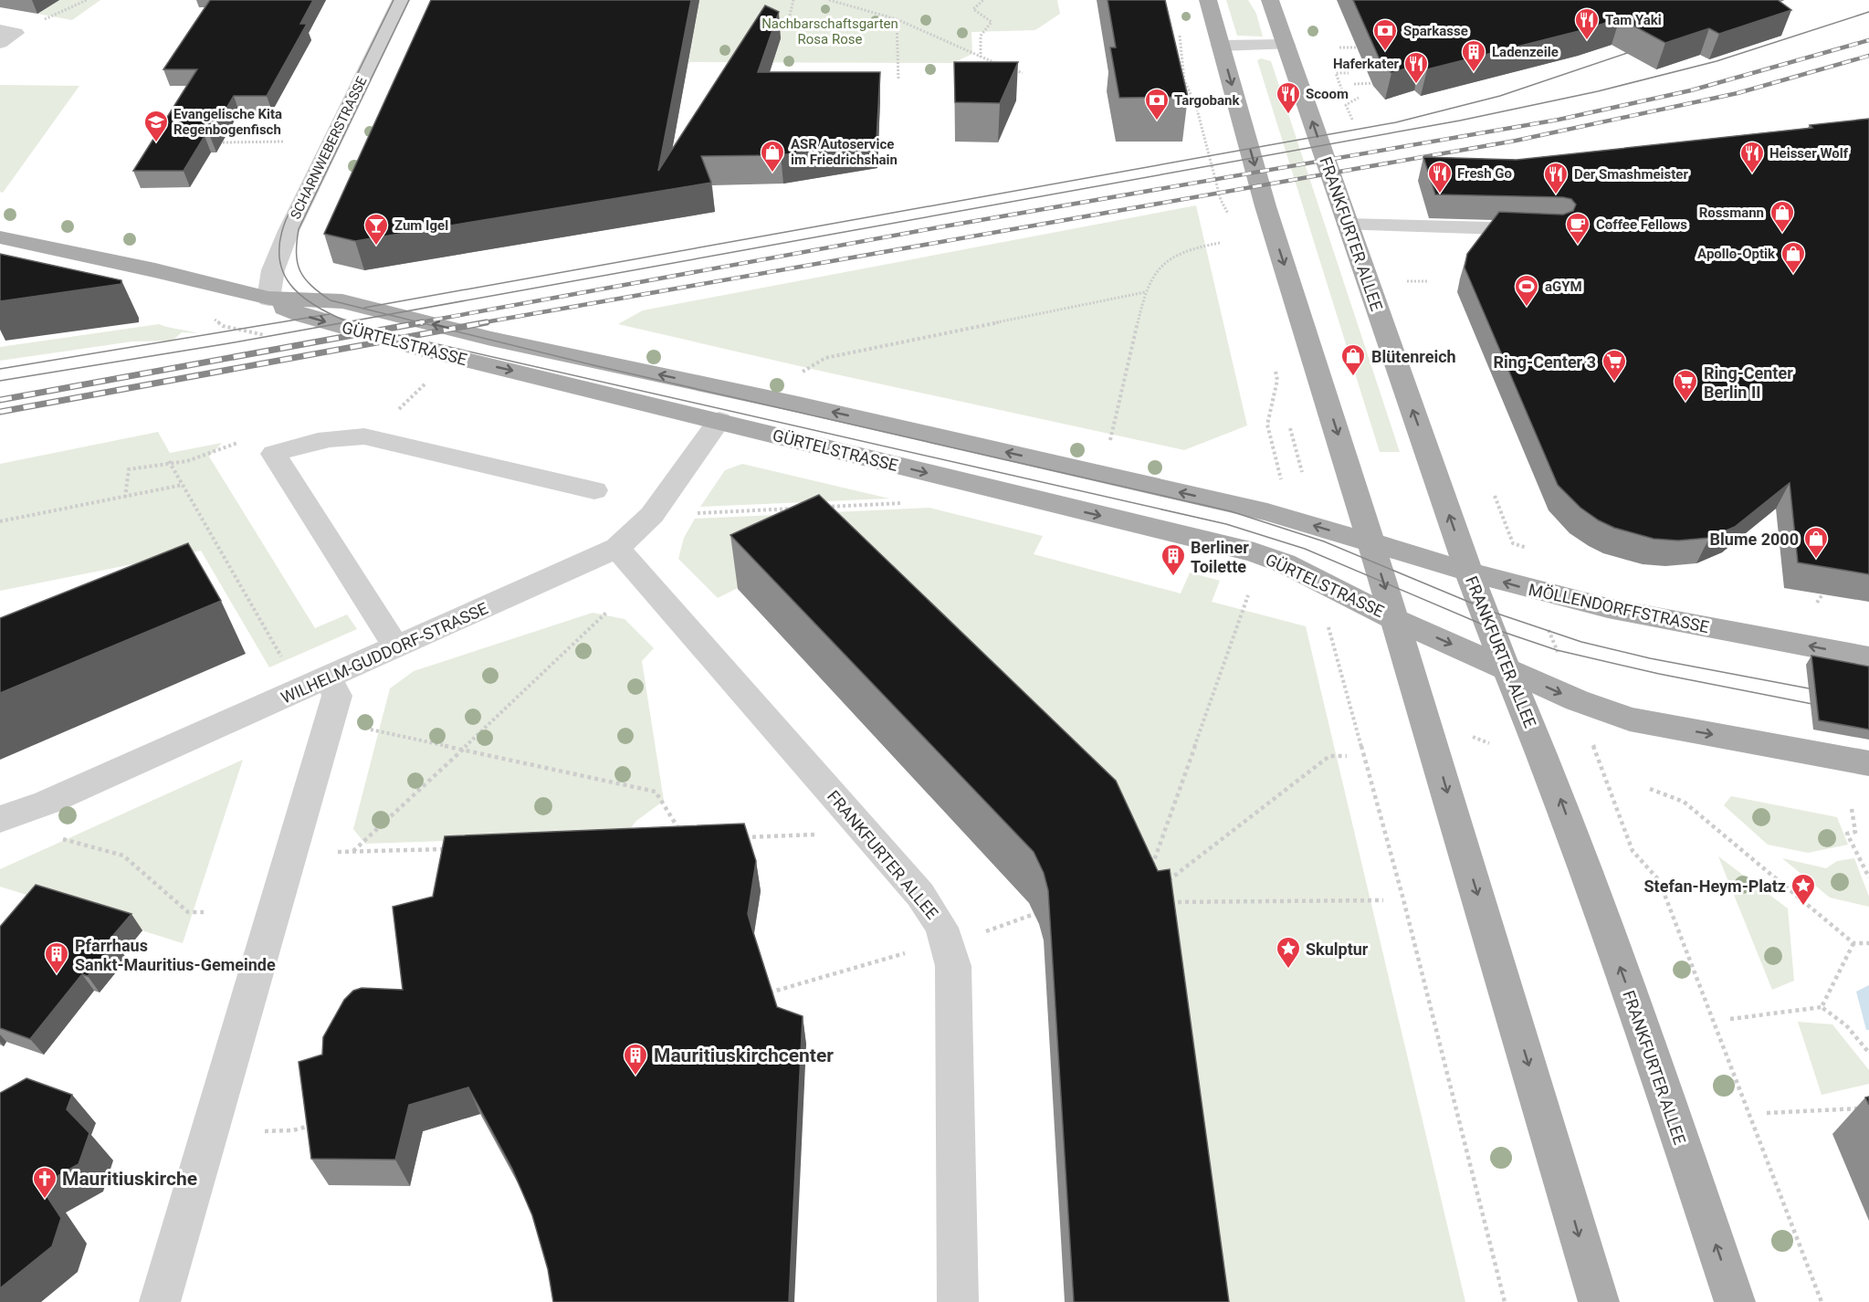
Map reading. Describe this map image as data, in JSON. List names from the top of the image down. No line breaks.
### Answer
{"streets":{"main road":["FRANKFURTER ALLEE","GÜRTELSTRASSE","MÖLLENDORFFSTRASSE"],"street":["SCHARNWEBERSTRASSE","WILHELM-GUDDORF-STRASSE"]},"crossings":[["SCHARNWEBERSTRASSE","GÜRTELSTRASSE"],["FRANKFURTER ALLEE","MÖLLENDORFFSTRASSE"],["FRANKFURTER ALLEE","WILHELM-GUDDORF-STRASSE"],["GÜRTELSTRASSE","MÖLLENDORFFSTRASSE"],["GÜRTELSTRASSE","WILHELM-GUDDORF-STRASSE"]],"parks":["Nachbarschaftsgarten Rosa Rose"],"places":{"restaurant":["Tam Yaki","Haferkater","Scoom","Heisser Wolf","Fresh Go","Der Smashmeister"],"bank":["Sparkasse","Targobank"],"building":["Ladenzeile","Berliner Toilette","Pfarrhaus Sankt-Mauritius-Gemeinde","Mauritiuskirchcenter"],"school or university":["Evangelische Kita Regenbogenfisch"],"shop":["ASR Autoservice im Friedrichshain","Rossmann","Apollo-Optik","Blütenreich","Blume 2000"],"cafe":["Coffee Fellows"],"bar":["Zum Igel"],"sports":["aGYM"],"supermarket":["Ring-Center 3","Ring-Center Berlin II"],"place":["Stefan-Heym-Platz","Skulptur"],"church":["Mauritiuskirche"]}}
